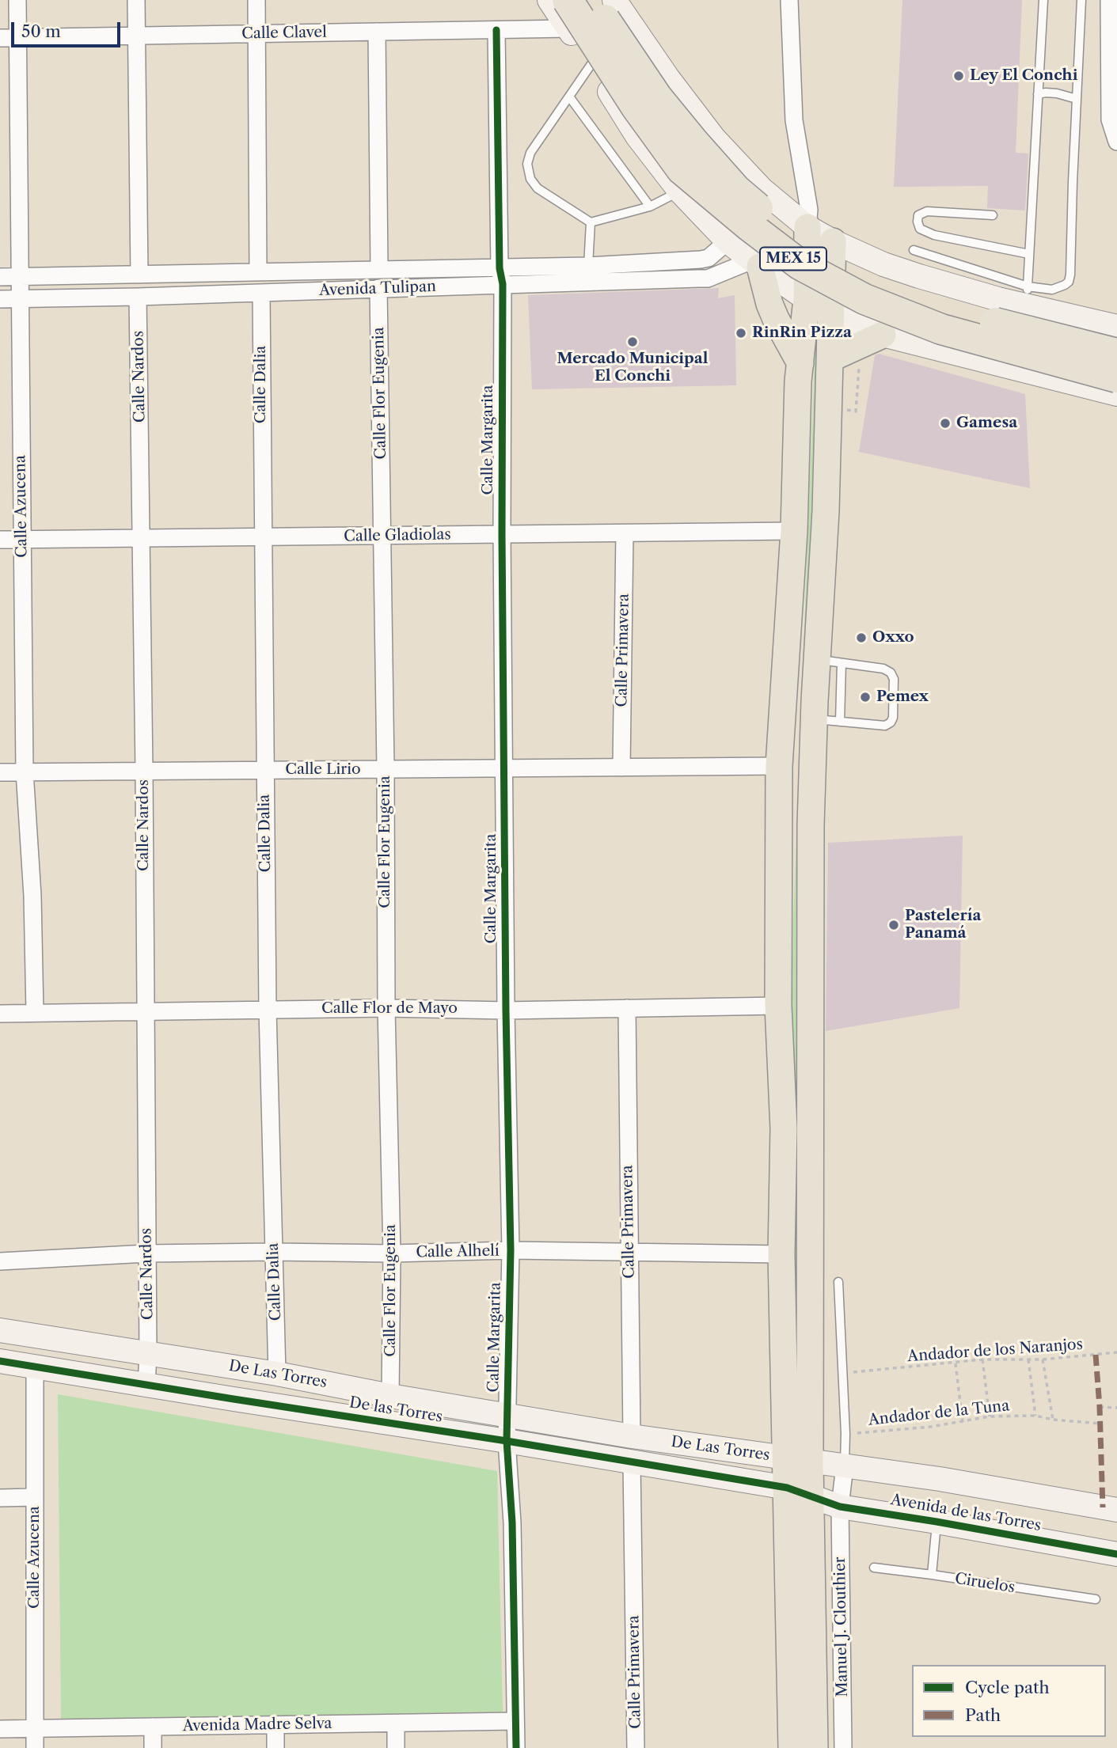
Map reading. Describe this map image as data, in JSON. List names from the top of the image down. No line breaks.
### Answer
{"streets":{"highway":["MEX 15"],"street":["Calle Clavel","Avenida Tulipan","Calle Nardos","Calle Dalia","Calle Flor Eugenia","Calle Margarita","Calle Azucena","Calle Gladiolas","Calle Primavera","Calle Lirio","Calle Flor de Mayo","Calle Alhelí","De Las Torres","De las Torres","Avenida de las Torres","Manuel J. Clouthier","Avenida Madre Selva"],"lane":["Ciruelos"],"path":["Andador de los Naranjos","Andador de la Tuna"]},"crossings":[["Calle Clavel","MEX 15"],["Calle Clavel","Calle Margarita"],["Calle Clavel","Calle Azucena"],["MEX 15","Avenida Tulipan"],["Avenida Tulipan","Calle Nardos"],["Avenida Tulipan","Calle Dalia"],["Avenida Tulipan","Calle Flor Eugenia"],["Avenida Tulipan","Calle Margarita"],["Avenida Tulipan","Calle Azucena"],["Calle Nardos","Calle Gladiolas"],["Calle Nardos","Calle Lirio"],["Calle Nardos","Calle Flor de Mayo"],["Calle Nardos","Calle Alhelí"],["Calle Nardos","De Las Torres"],["Calle Dalia","Calle Gladiolas"],["Calle Dalia","Calle Lirio"],["Calle Dalia","Calle Flor de Mayo"],["Calle Dalia","Calle Alhelí"],["Calle Dalia","De Las Torres"],["Calle Flor Eugenia","Calle Gladiolas"],["Calle Flor Eugenia","Calle Lirio"],["Calle Flor Eugenia","Calle Flor de Mayo"],["Calle Flor Eugenia","Calle Alhelí"],["Calle Flor Eugenia","De Las Torres"],["Calle Margarita","Calle Gladiolas"],["Calle Margarita","Calle Lirio"],["Calle Margarita","Calle Flor de Mayo"],["Calle Margarita","Calle Alhelí"],["Calle Margarita","De Las Torres"],["Calle Margarita","De las Torres"],["Calle Margarita","Avenida Madre Selva"],["Calle Azucena","Calle Gladiolas"],["Calle Azucena","Calle Lirio"],["Calle Azucena","Calle Flor de Mayo"],["Calle Azucena","De las Torres"],["Calle Azucena","Avenida Madre Selva"],["Calle Gladiolas","Calle Primavera"],["Calle Primavera","Calle Lirio"],["Calle Primavera","Calle Flor de Mayo"],["Calle Primavera","Calle Alhelí"],["Calle Primavera","De Las Torres"],["Calle Primavera","De las Torres"],["De Las Torres","Avenida de las Torres"],["De las Torres","Avenida de las Torres"],["Avenida de las Torres","Manuel J. Clouthier"]],"places":["Ley El Conchi","RinRin Pizza","Mercado Municipal El Conchi","Gamesa","Oxxo","Pemex","Pastelería Panamá"],"legend":["Cycle path","Path"],"scale_bar":"50 m"}
